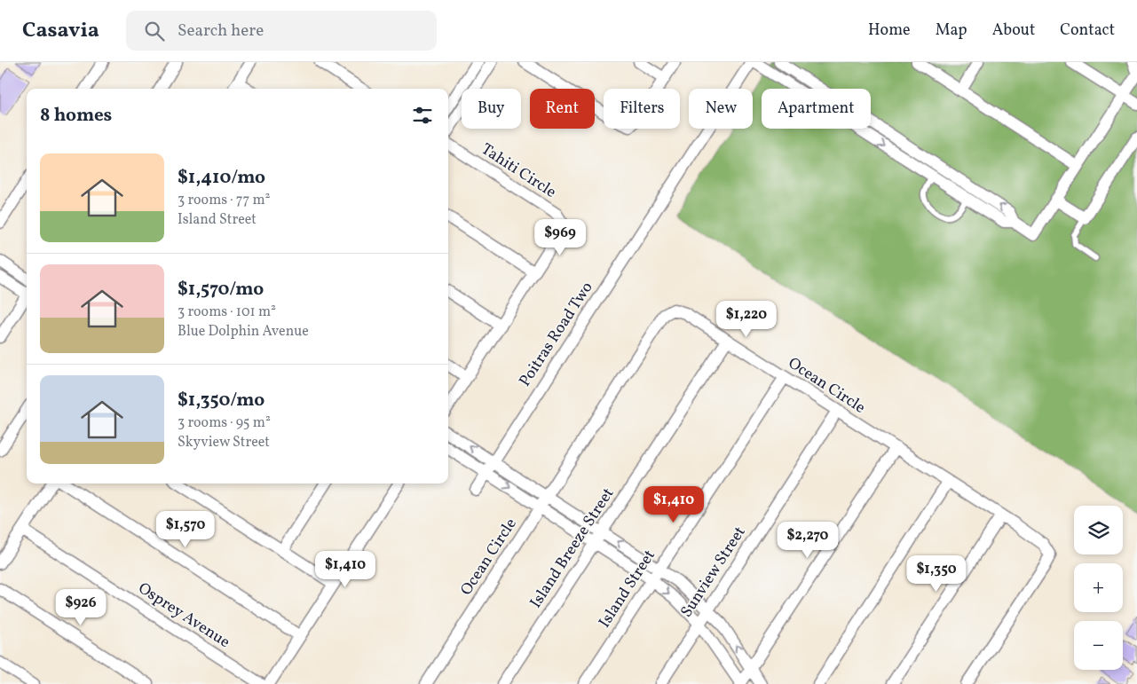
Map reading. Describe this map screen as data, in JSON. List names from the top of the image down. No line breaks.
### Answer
{"streets":{"street":["Tahiti Circle","Poitras Road Two","Ocean Circle","Island Breeze Street","Sunview Street","Island Street","Osprey Avenue"]},"crossings":[["Ocean Circle","Island Breeze Street"],["Ocean Circle","Sunview Street"],["Ocean Circle","Island Street"]],"page":{"header":"Casavia","search":"Search here","nav":["Home","Map","About","Contact"],"chip":["Buy","Rent","Filters","New","Apartment"],"heading":"8 homes","list":[{"name":"$1,410/mo","note":"3 rooms · 77 m² · Island Street"},{"name":"$1,570/mo","note":"3 rooms · 101 m² · Blue Dolphin Avenue"},{"name":"$1,350/mo","note":"3 rooms · 95 m² · Skyview Street"}],"price":["$969","$1,220","$1,410","$1,570","$2,270","$1,410","$1,350","$926"],"map_buttons":["+","−"]}}
